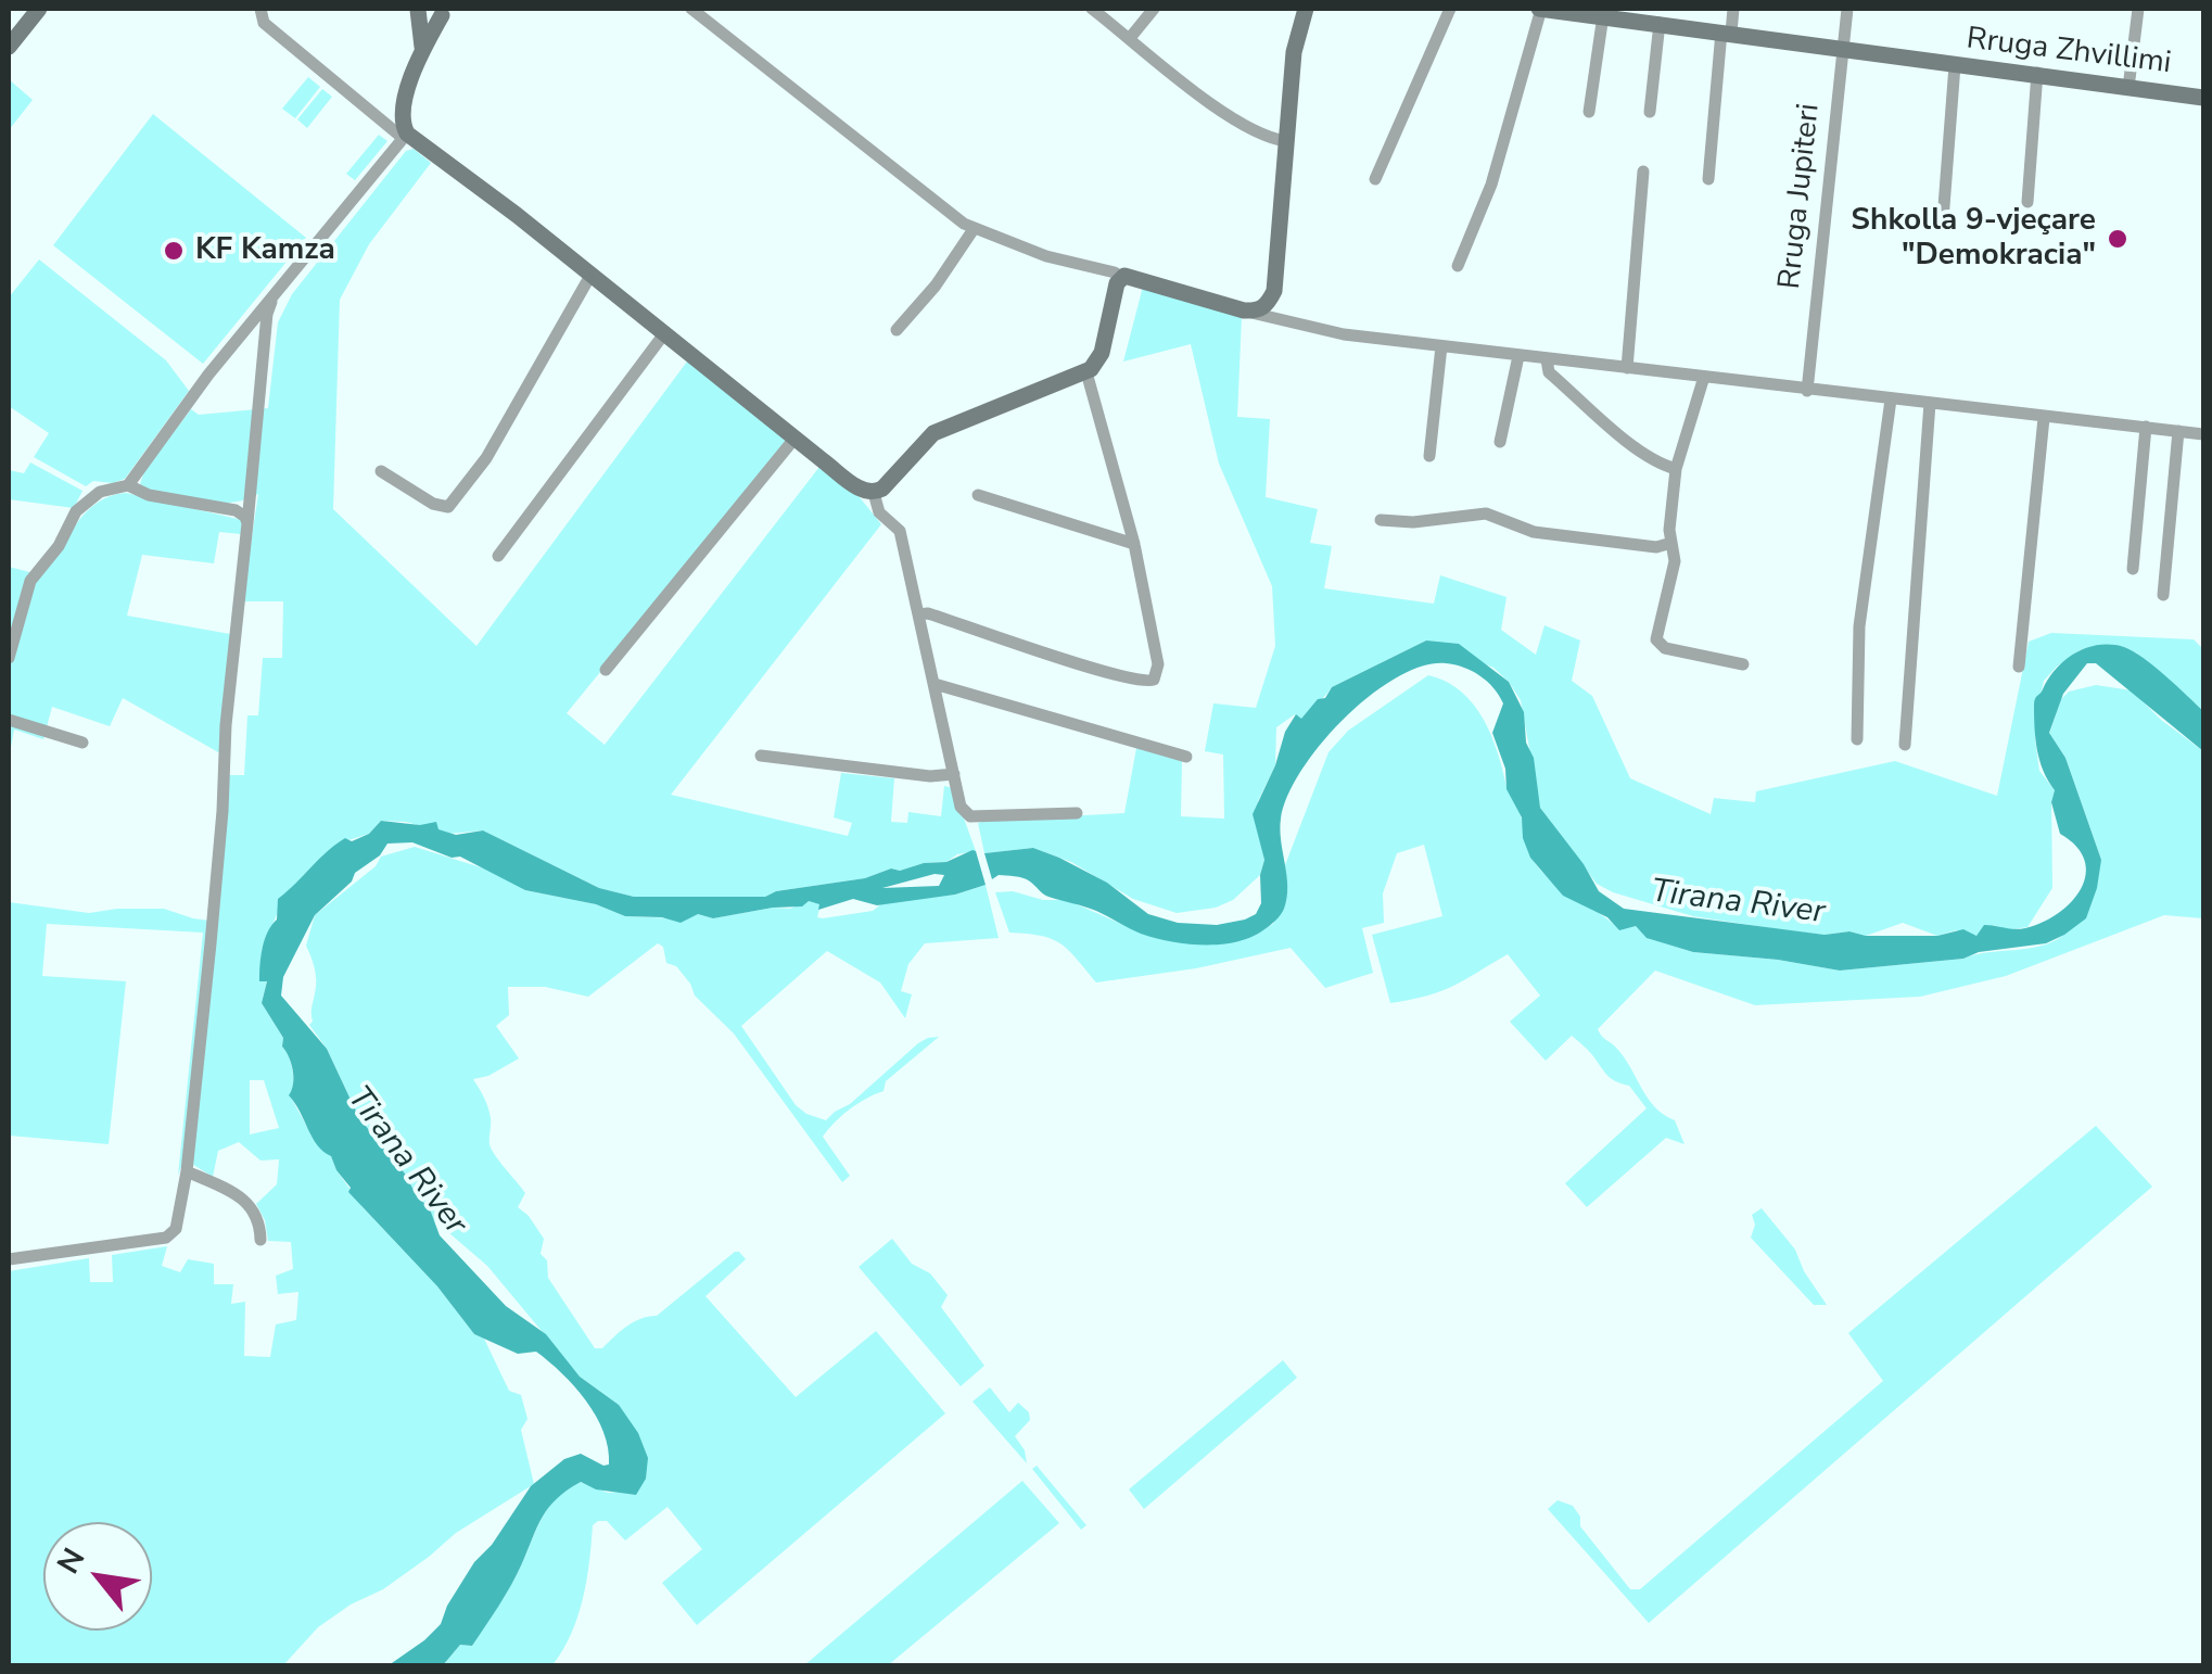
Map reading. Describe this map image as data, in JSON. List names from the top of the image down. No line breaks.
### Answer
{"streets":{"street":["Rruga Zhvillimi","Rruga Jupiteri"]},"crossings":[["Rruga Zhvillimi","Rruga Jupiteri"]],"water":["Tirana River"],"places":["Shkolla 9-vjeçare \"Demokracia\"","KF Kamza"],"north":"top left"}
